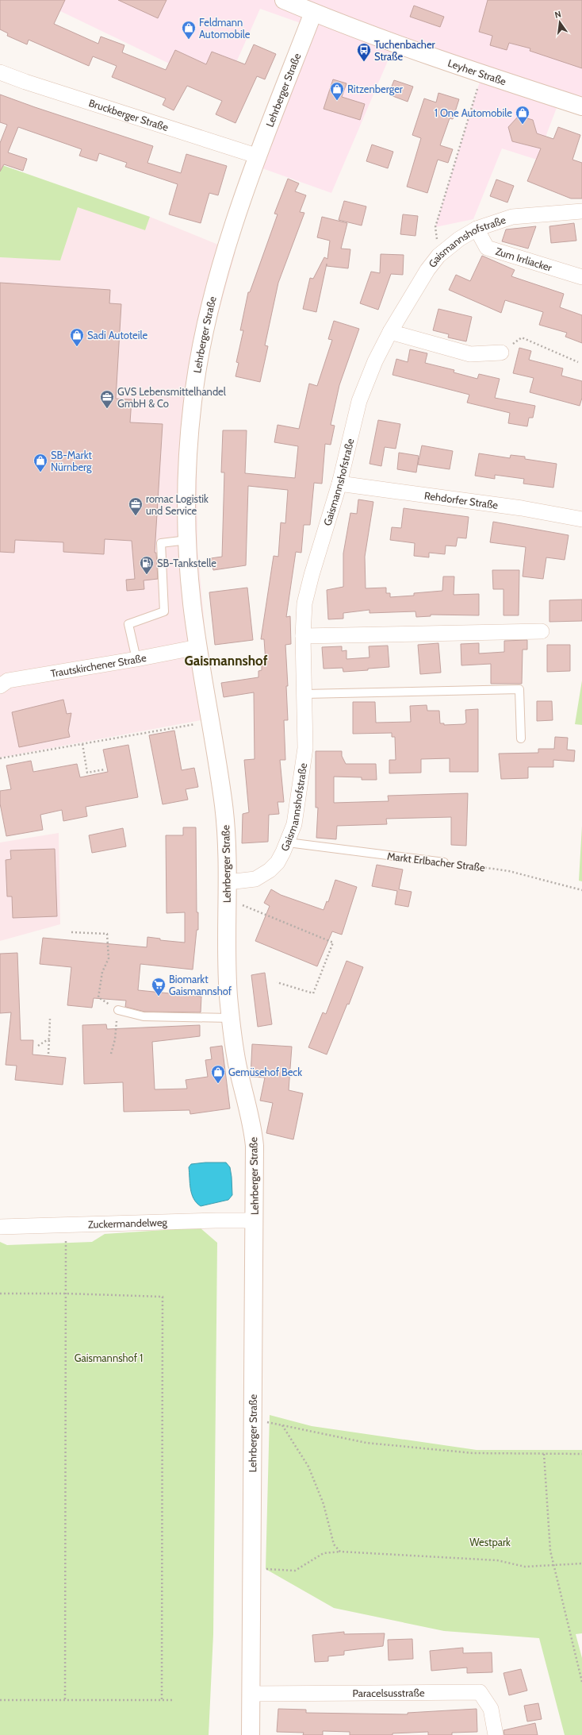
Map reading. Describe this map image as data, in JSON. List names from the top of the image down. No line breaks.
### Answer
{"streets":{"street":["Leyher Straße","Lehrberger Straße","Bruckberger Straße","Gaismannshofstraße","Zum Irrliacker","Rehdorfer Straße","Trautskirchener Straße","Zuckermandelweg","Paracelsusstraße"],"lane":["Markt Erlbacher Straße"]},"crossings":[["Leyher Straße","Lehrberger Straße"],["Lehrberger Straße","Bruckberger Straße"],["Lehrberger Straße","Gaismannshofstraße"],["Lehrberger Straße","Trautskirchener Straße"],["Lehrberger Straße","Zuckermandelweg"],["Lehrberger Straße","Paracelsusstraße"],["Gaismannshofstraße","Zum Irrliacker"],["Gaismannshofstraße","Rehdorfer Straße"],["Gaismannshofstraße","Markt Erlbacher Straße"]],"districts":["Gaismannshof"],"parks":["Gaismannshof 1","Westpark"],"places":{"shop":["Feldmann Automobile","Ritzenberger","1 One Automobile","Sadi Autoteile","SB-Markt Nürnberg","Gemüsehof Beck"],"bus stop":["Tuchenbacher Straße"],"office":["GVS Lebensmittelhandel GmbH & Co","romac Logistik und Service"],"fuel station":["SB-Tankstelle"],"supermarket":["Biomarkt Gaismannshof"]},"north":"top"}
